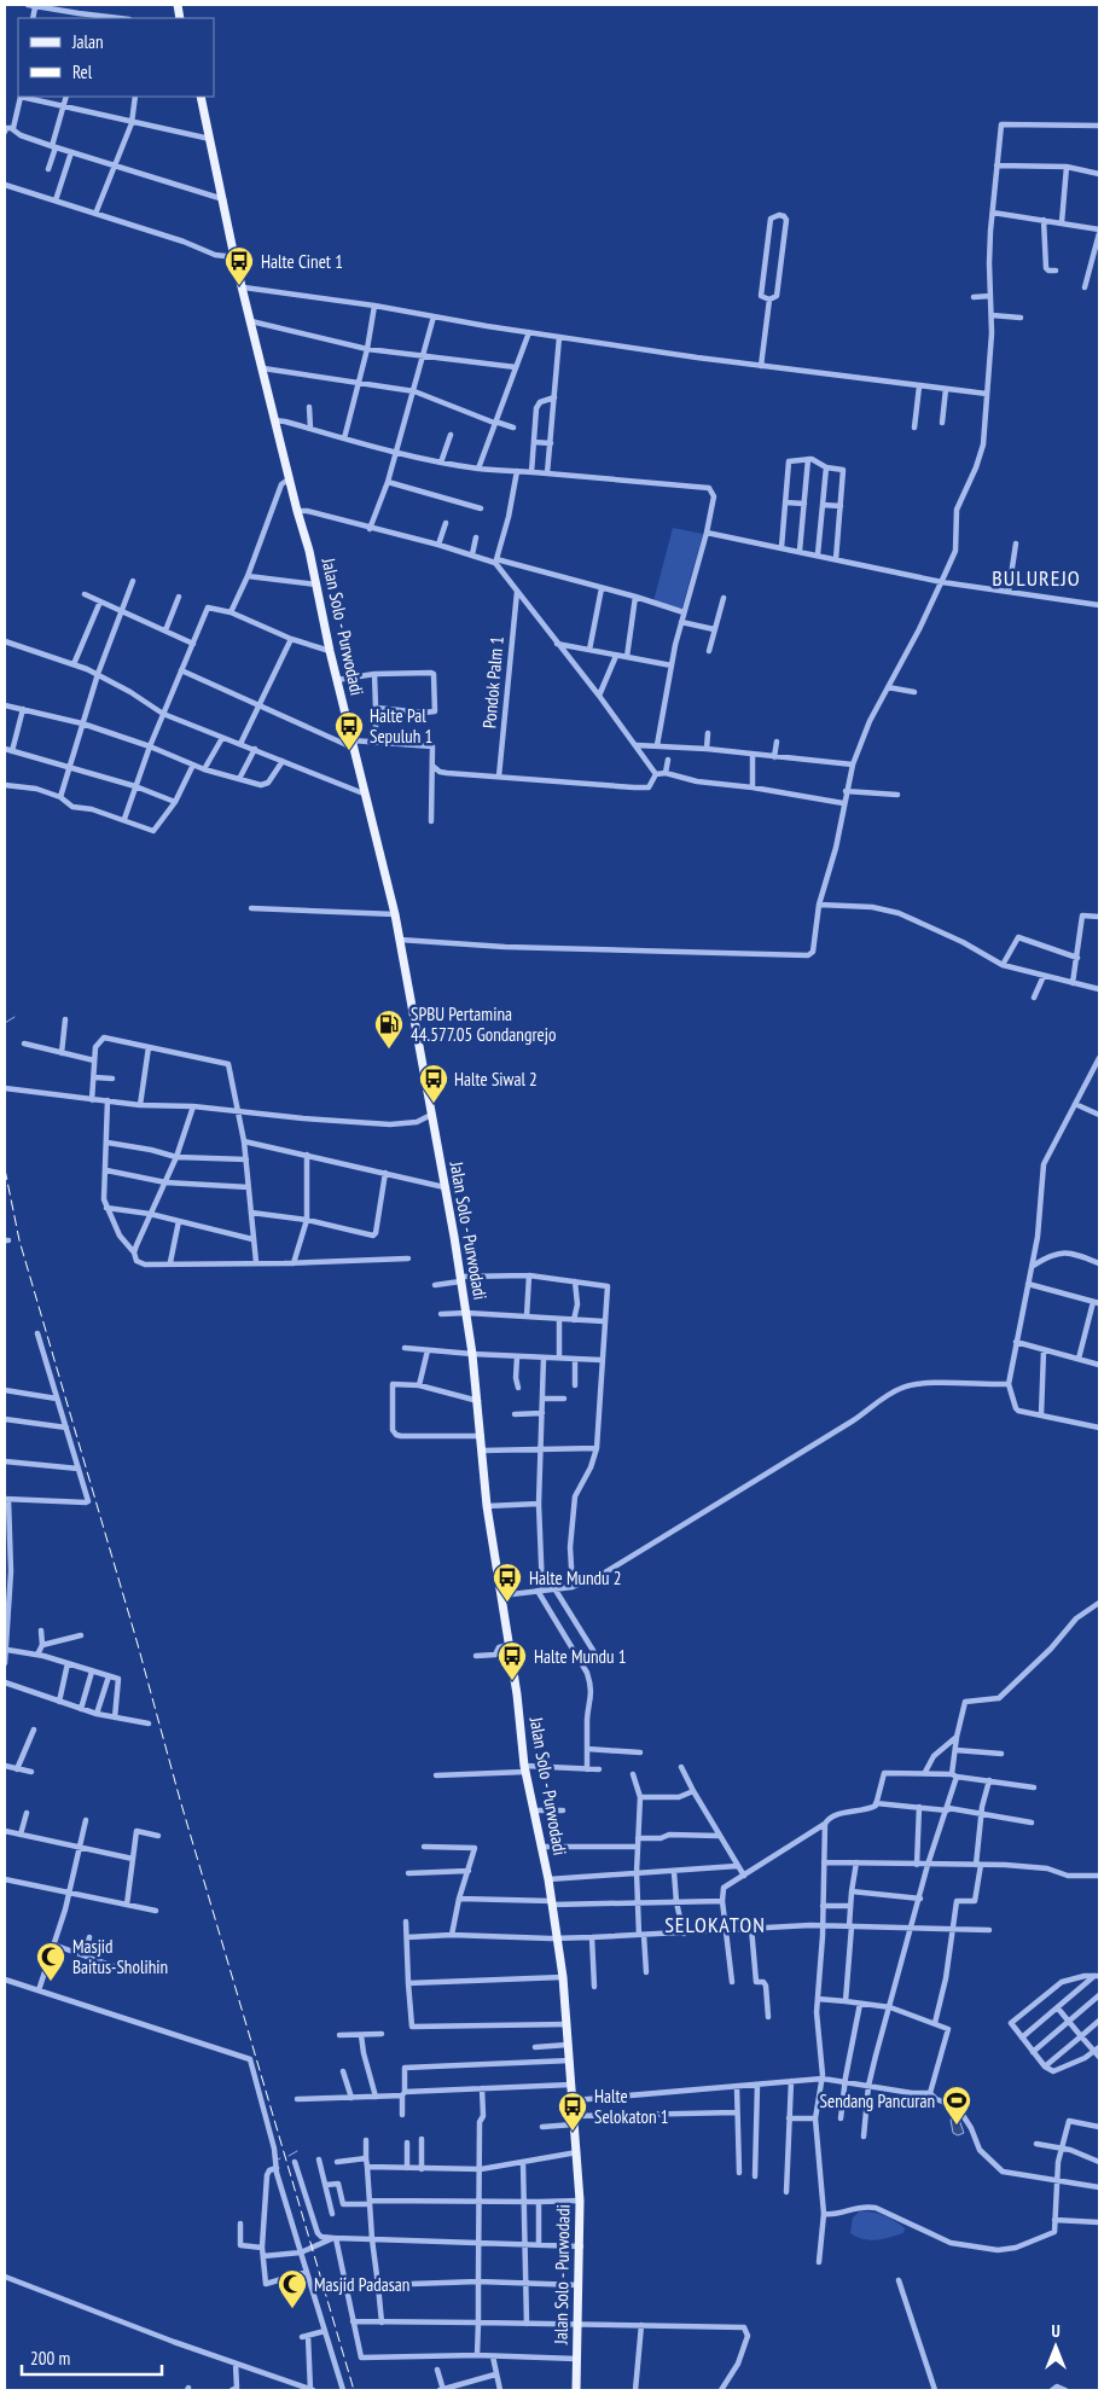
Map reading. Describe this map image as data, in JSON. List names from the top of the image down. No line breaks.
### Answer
{"streets":{"main road":["Jalan Solo - Purwodadi"],"street":["Pondok Palm 1"]},"districts":["BULUREJO","SELOKATON"],"places":{"bus stop":["Halte Cinet 1","Halte Pal Sepuluh 1","Halte Siwal 2","Halte Mundu 2","Halte Mundu 1","Halte Selokaton 1"],"fuel station":["SPBU Pertamina 44.577.05 Gondangrejo"],"mosque":["Masjid Baitus-Sholihin","Masjid Padasan"],"sports":["Sendang Pancuran"]},"legend":["Jalan","Rel"],"scale_bar":"200 m","north":"top"}
